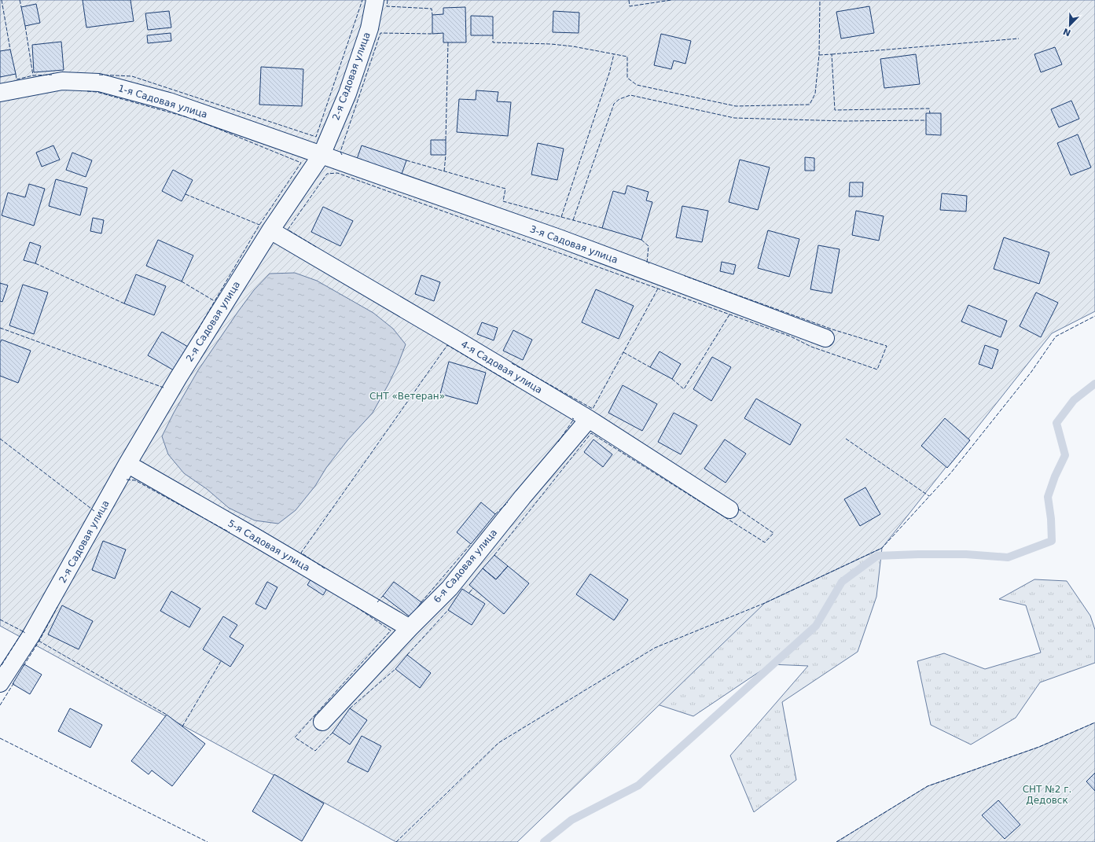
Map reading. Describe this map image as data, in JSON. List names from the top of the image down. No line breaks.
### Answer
{"streets":{"street":["2-я Садовая улица","1-я Садовая улица","3-я Садовая улица","4-я Садовая улица","5-я Садовая улица","6-я Садовая улица"]},"crossings":[["2-я Садовая улица","1-я Садовая улица"],["2-я Садовая улица","3-я Садовая улица"],["2-я Садовая улица","4-я Садовая улица"],["2-я Садовая улица","5-я Садовая улица"],["1-я Садовая улица","3-я Садовая улица"],["4-я Садовая улица","6-я Садовая улица"],["5-я Садовая улица","6-я Садовая улица"]],"parks":["СНТ «Ветеран»","СНТ №2 г. Дедовск"],"north":"bottom left"}
